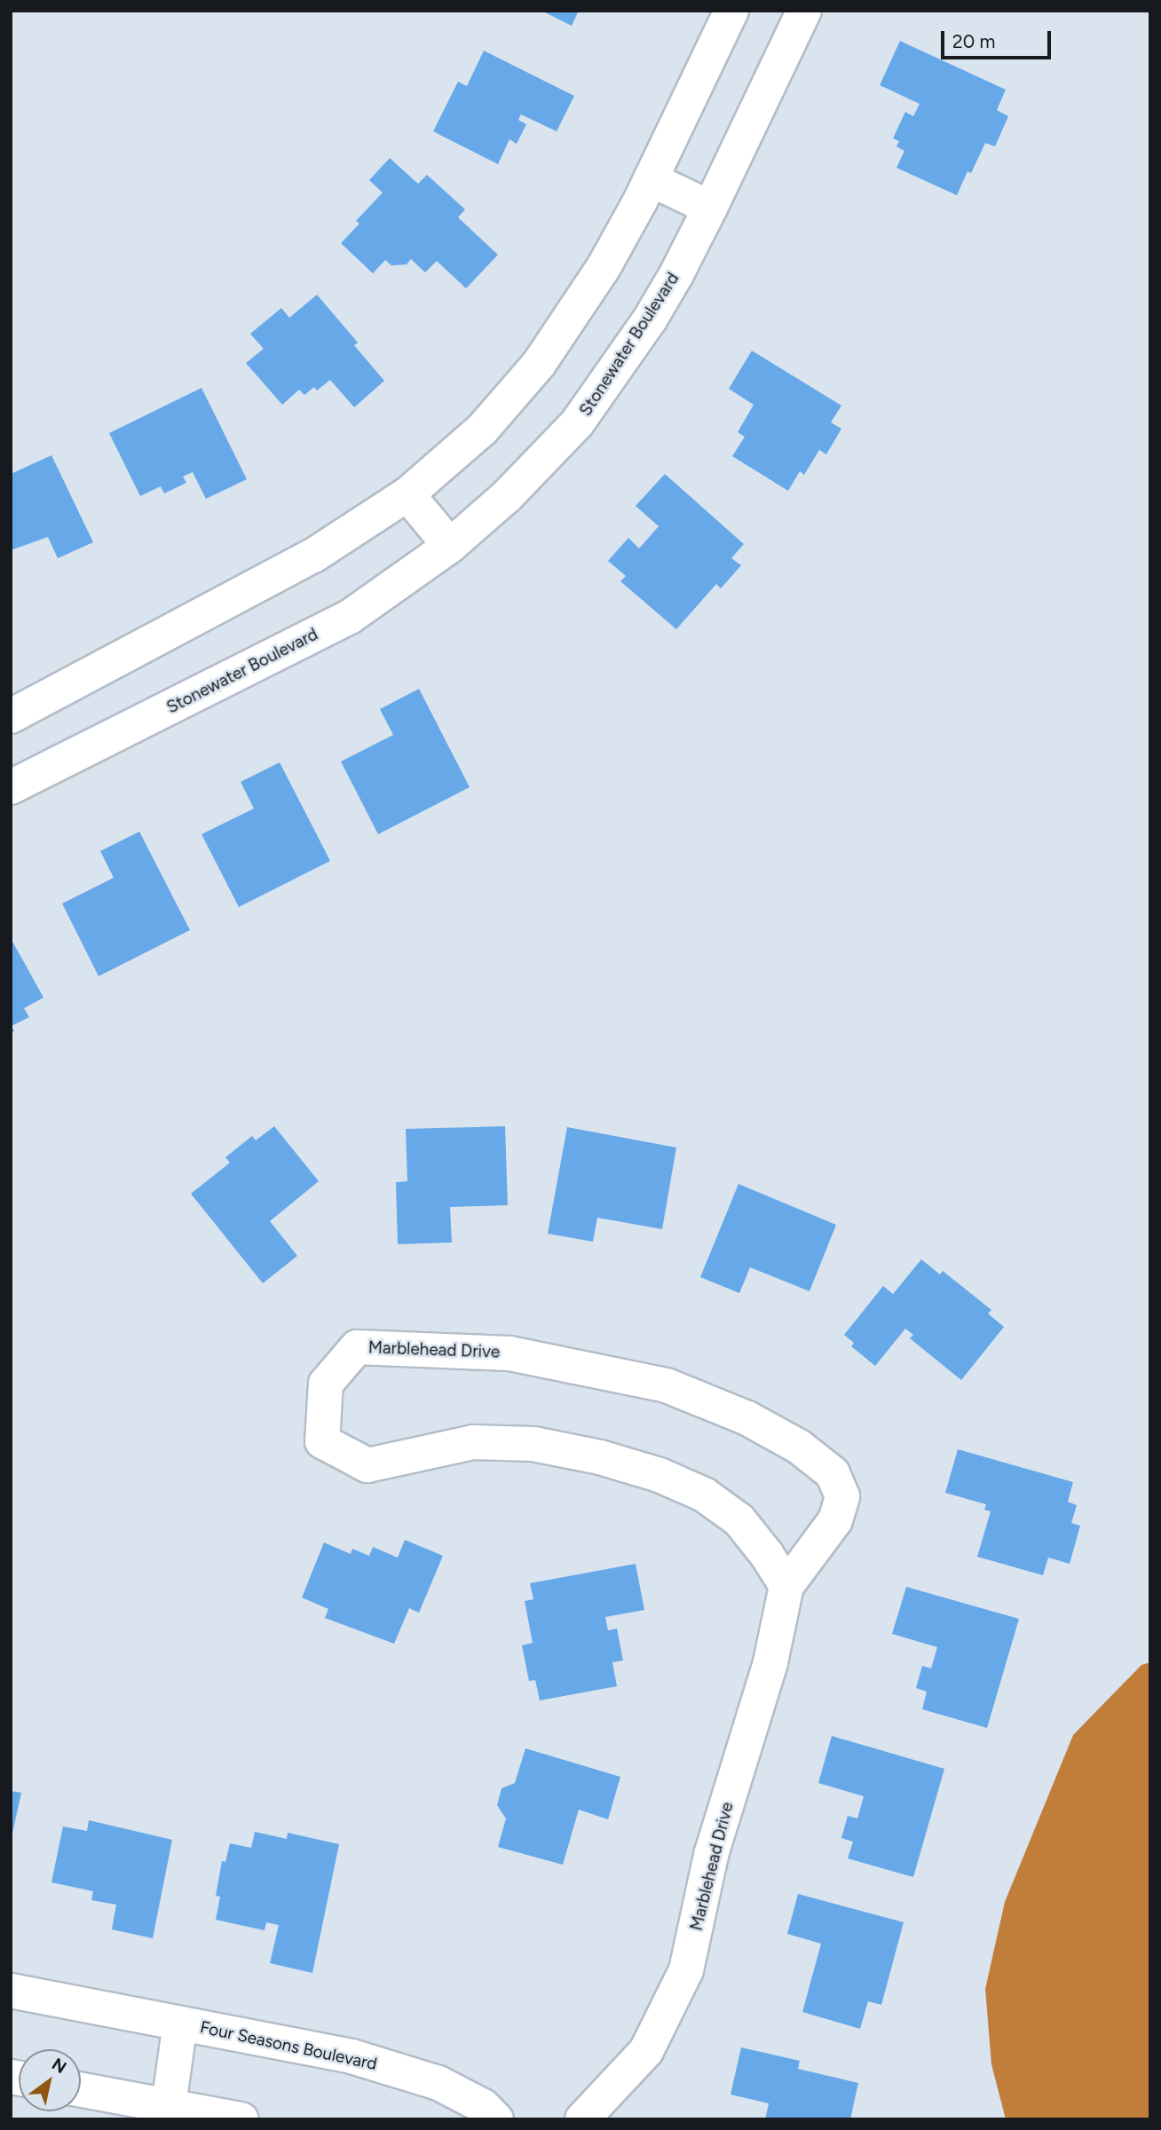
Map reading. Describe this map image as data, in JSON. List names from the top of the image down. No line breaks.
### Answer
{"streets":{"street":["Stonewater Boulevard","Marblehead Drive","Four Seasons Boulevard"]},"scale_bar":"20 m","north":"top right"}
